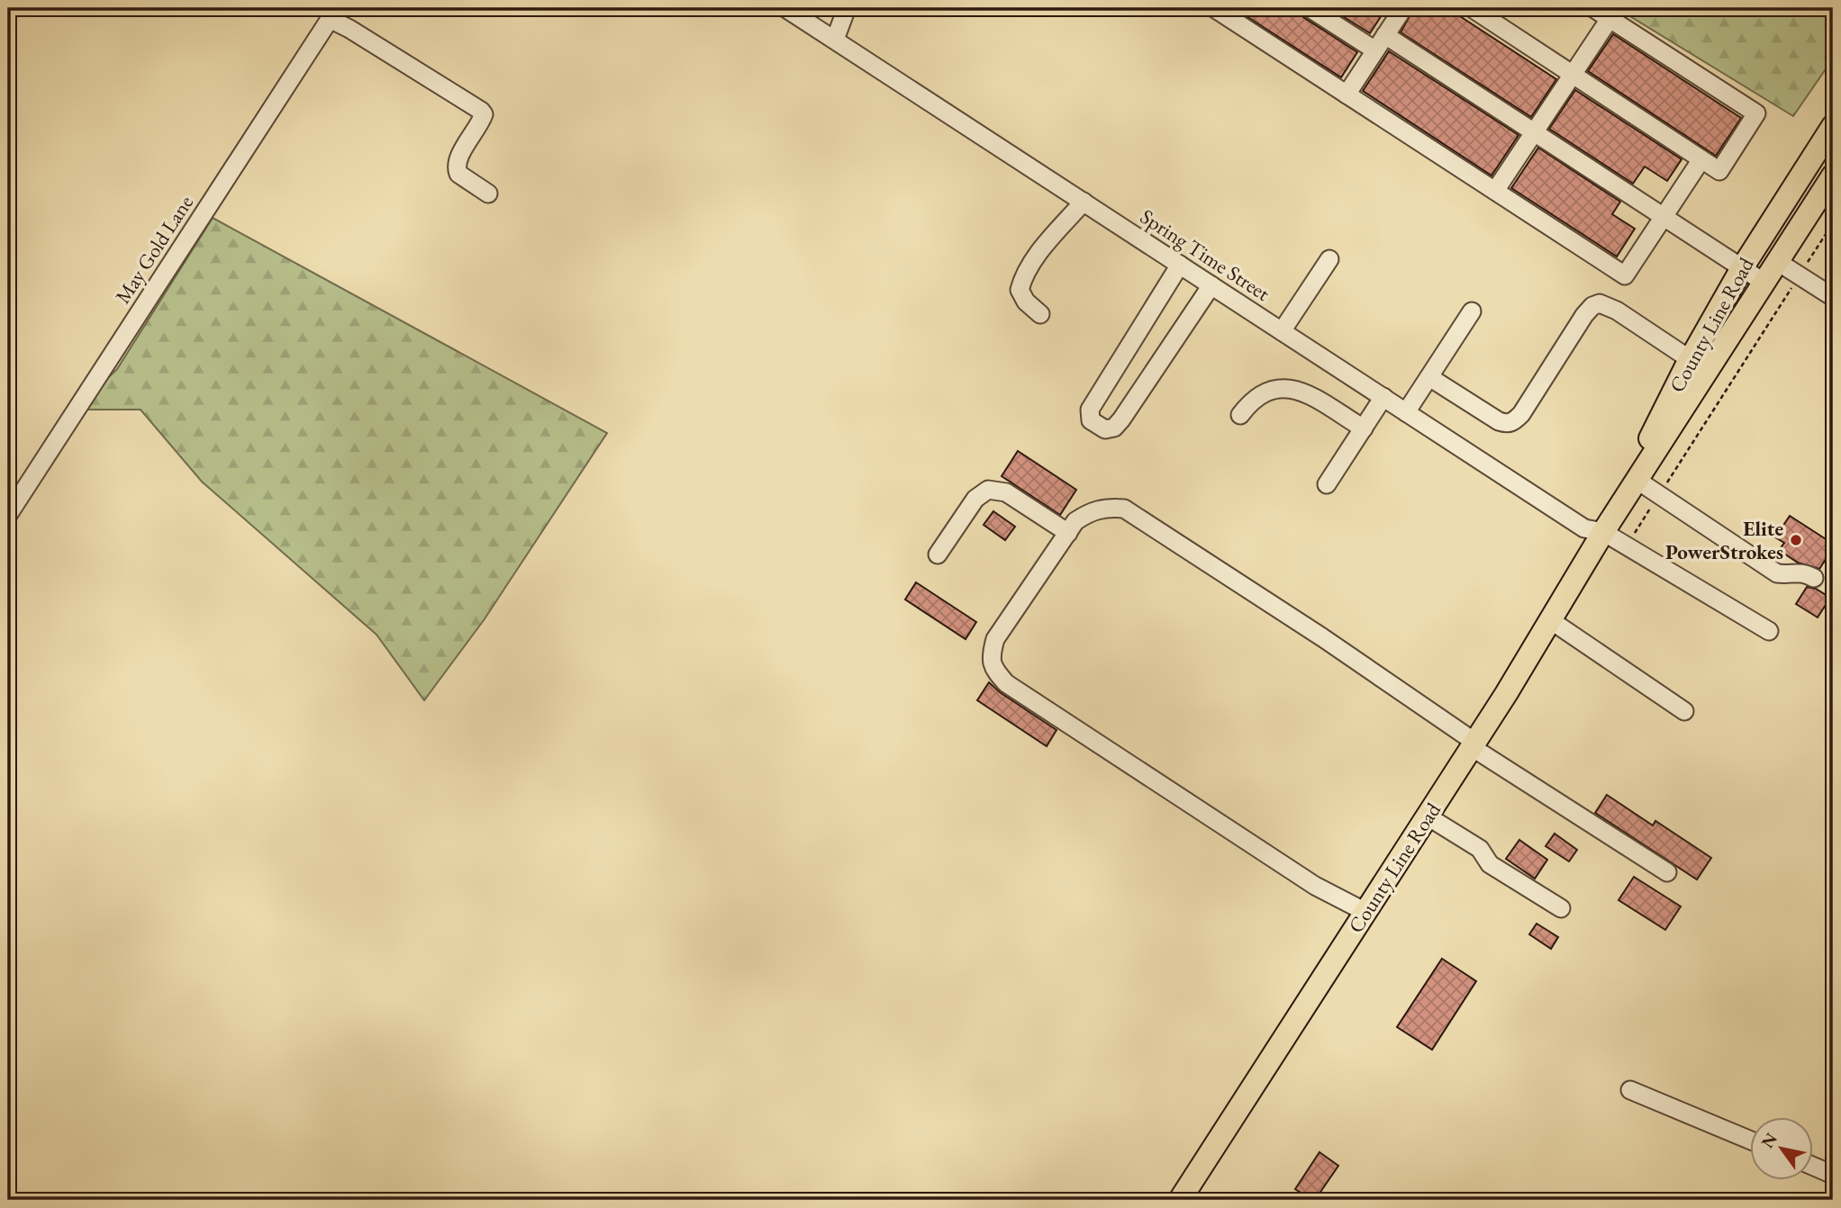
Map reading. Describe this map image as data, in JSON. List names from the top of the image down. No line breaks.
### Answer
{"streets":{"main road":["County Line Road"],"street":["May Gold Lane","Spring Time Street"]},"crossings":[["Spring Time Street","County Line Road"]],"places":["Elite PowerStrokes"],"north":"top left"}
